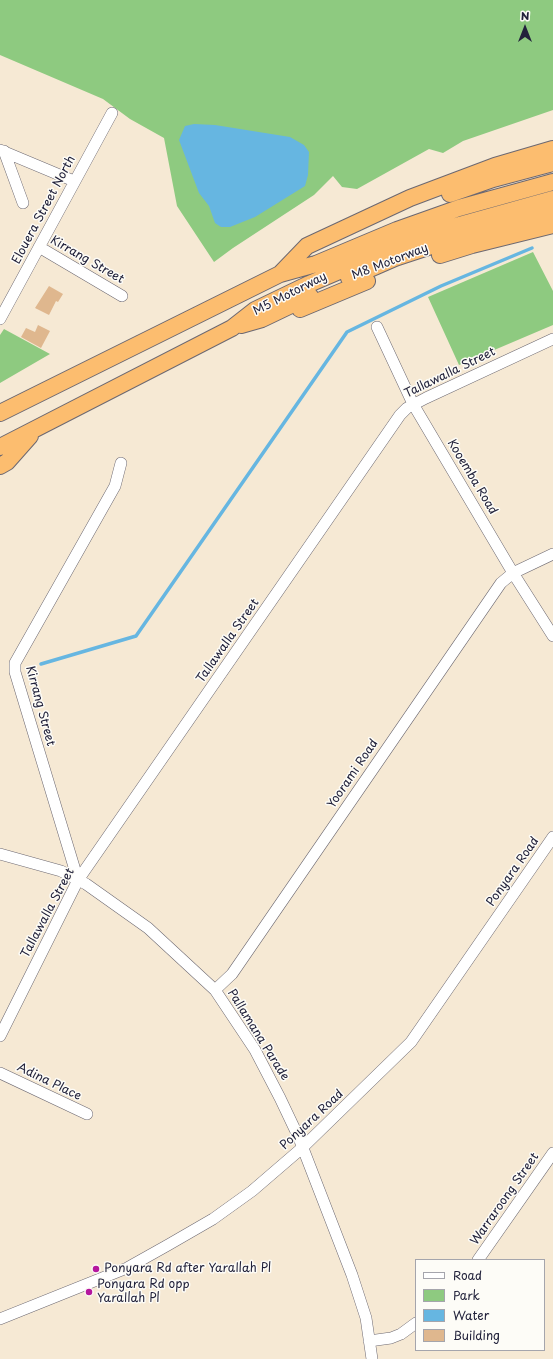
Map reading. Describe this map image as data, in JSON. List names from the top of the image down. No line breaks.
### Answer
{"streets":{"highway":["M8 Motorway","M5 Motorway"],"street":["Elouera Street North","Kirrang Street","Tallawalla Street","Kooemba Road","Yoorami Road","Ponyara Road","Pallamana Parade","Adina Place","Warraroong Street"]},"crossings":[["Elouera Street North","Kirrang Street"],["Kirrang Street","Tallawalla Street"],["Kirrang Street","Pallamana Parade"],["M8 Motorway","M5 Motorway"],["Tallawalla Street","Kooemba Road"],["Tallawalla Street","Pallamana Parade"],["Kooemba Road","Yoorami Road"],["Yoorami Road","Pallamana Parade"],["Ponyara Road","Pallamana Parade"]],"places":["Ponyara Rd after Yarallah Pl","Ponyara Rd opp Yarallah Pl"],"legend":["Road","Park","Water","Building"],"north":"top"}
